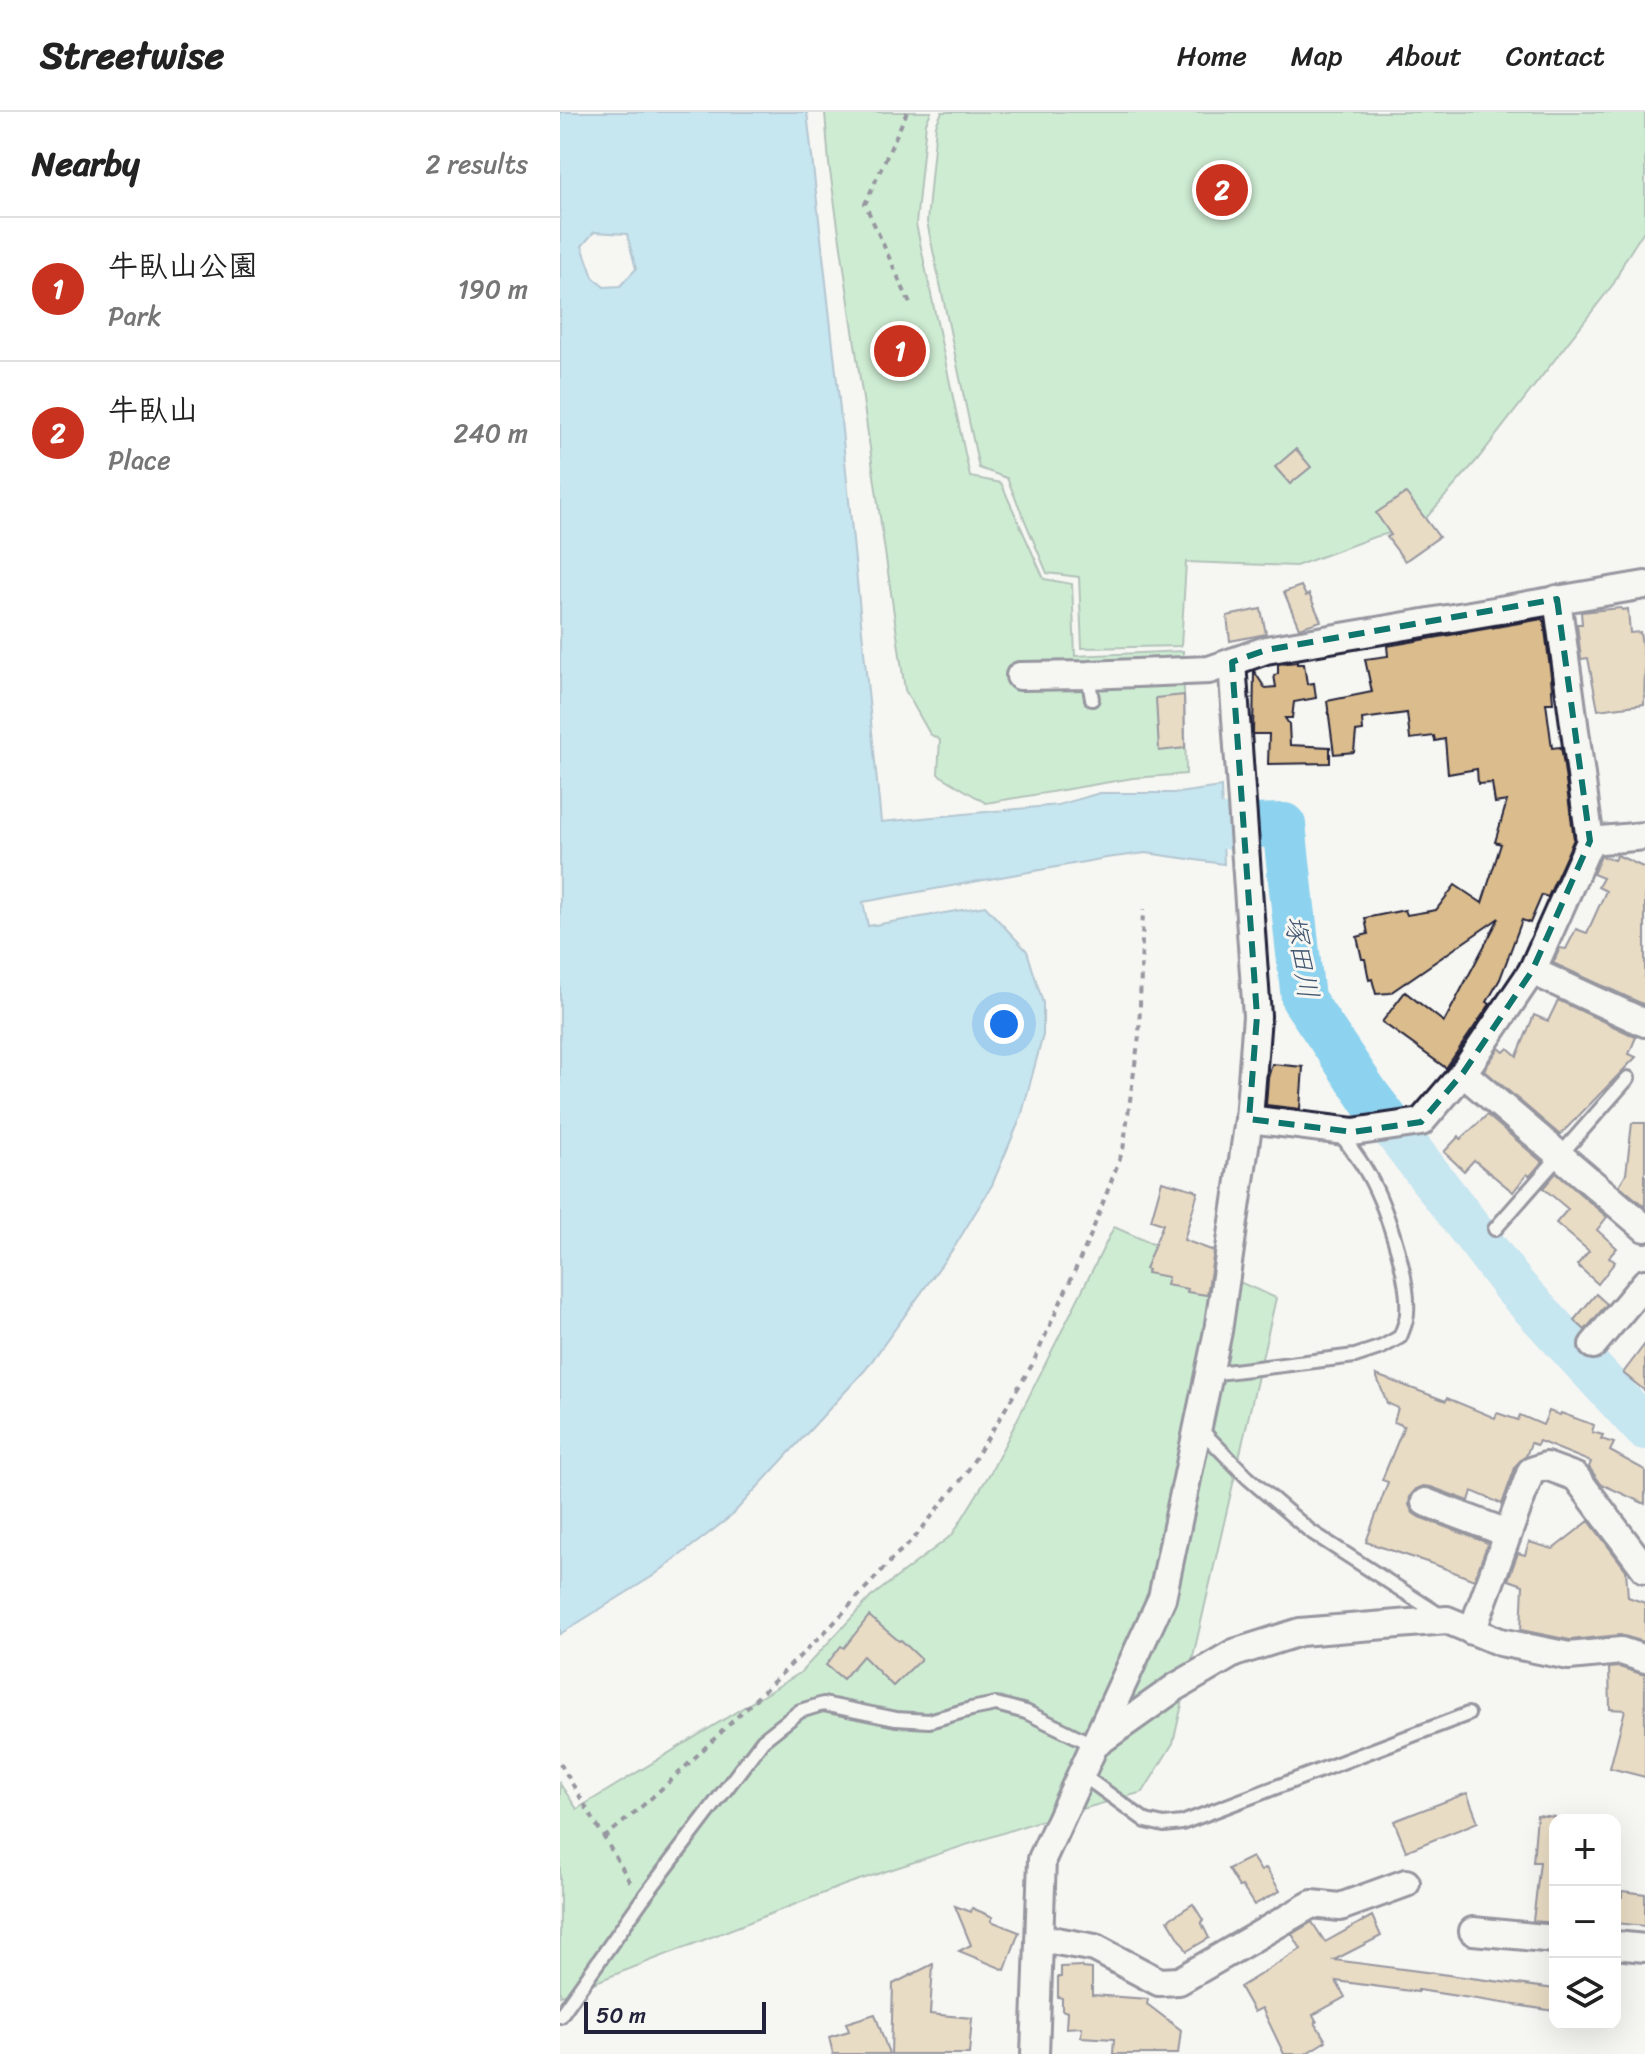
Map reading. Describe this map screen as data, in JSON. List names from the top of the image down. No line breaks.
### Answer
{"water":["塚田川"],"scale_bar":"50 m","page":{"header":"Streetwise","nav":["Home","Map","About","Contact"],"heading":["Nearby","2 results"],"pins":["2","1"],"list":[{"mark":"1","name":"牛臥山公園","note":"Park","value":"190 m"},{"mark":"2","name":"牛臥山","note":"Place","value":"240 m"}],"map_buttons":["+","−"],"scale":"50 m"}}
